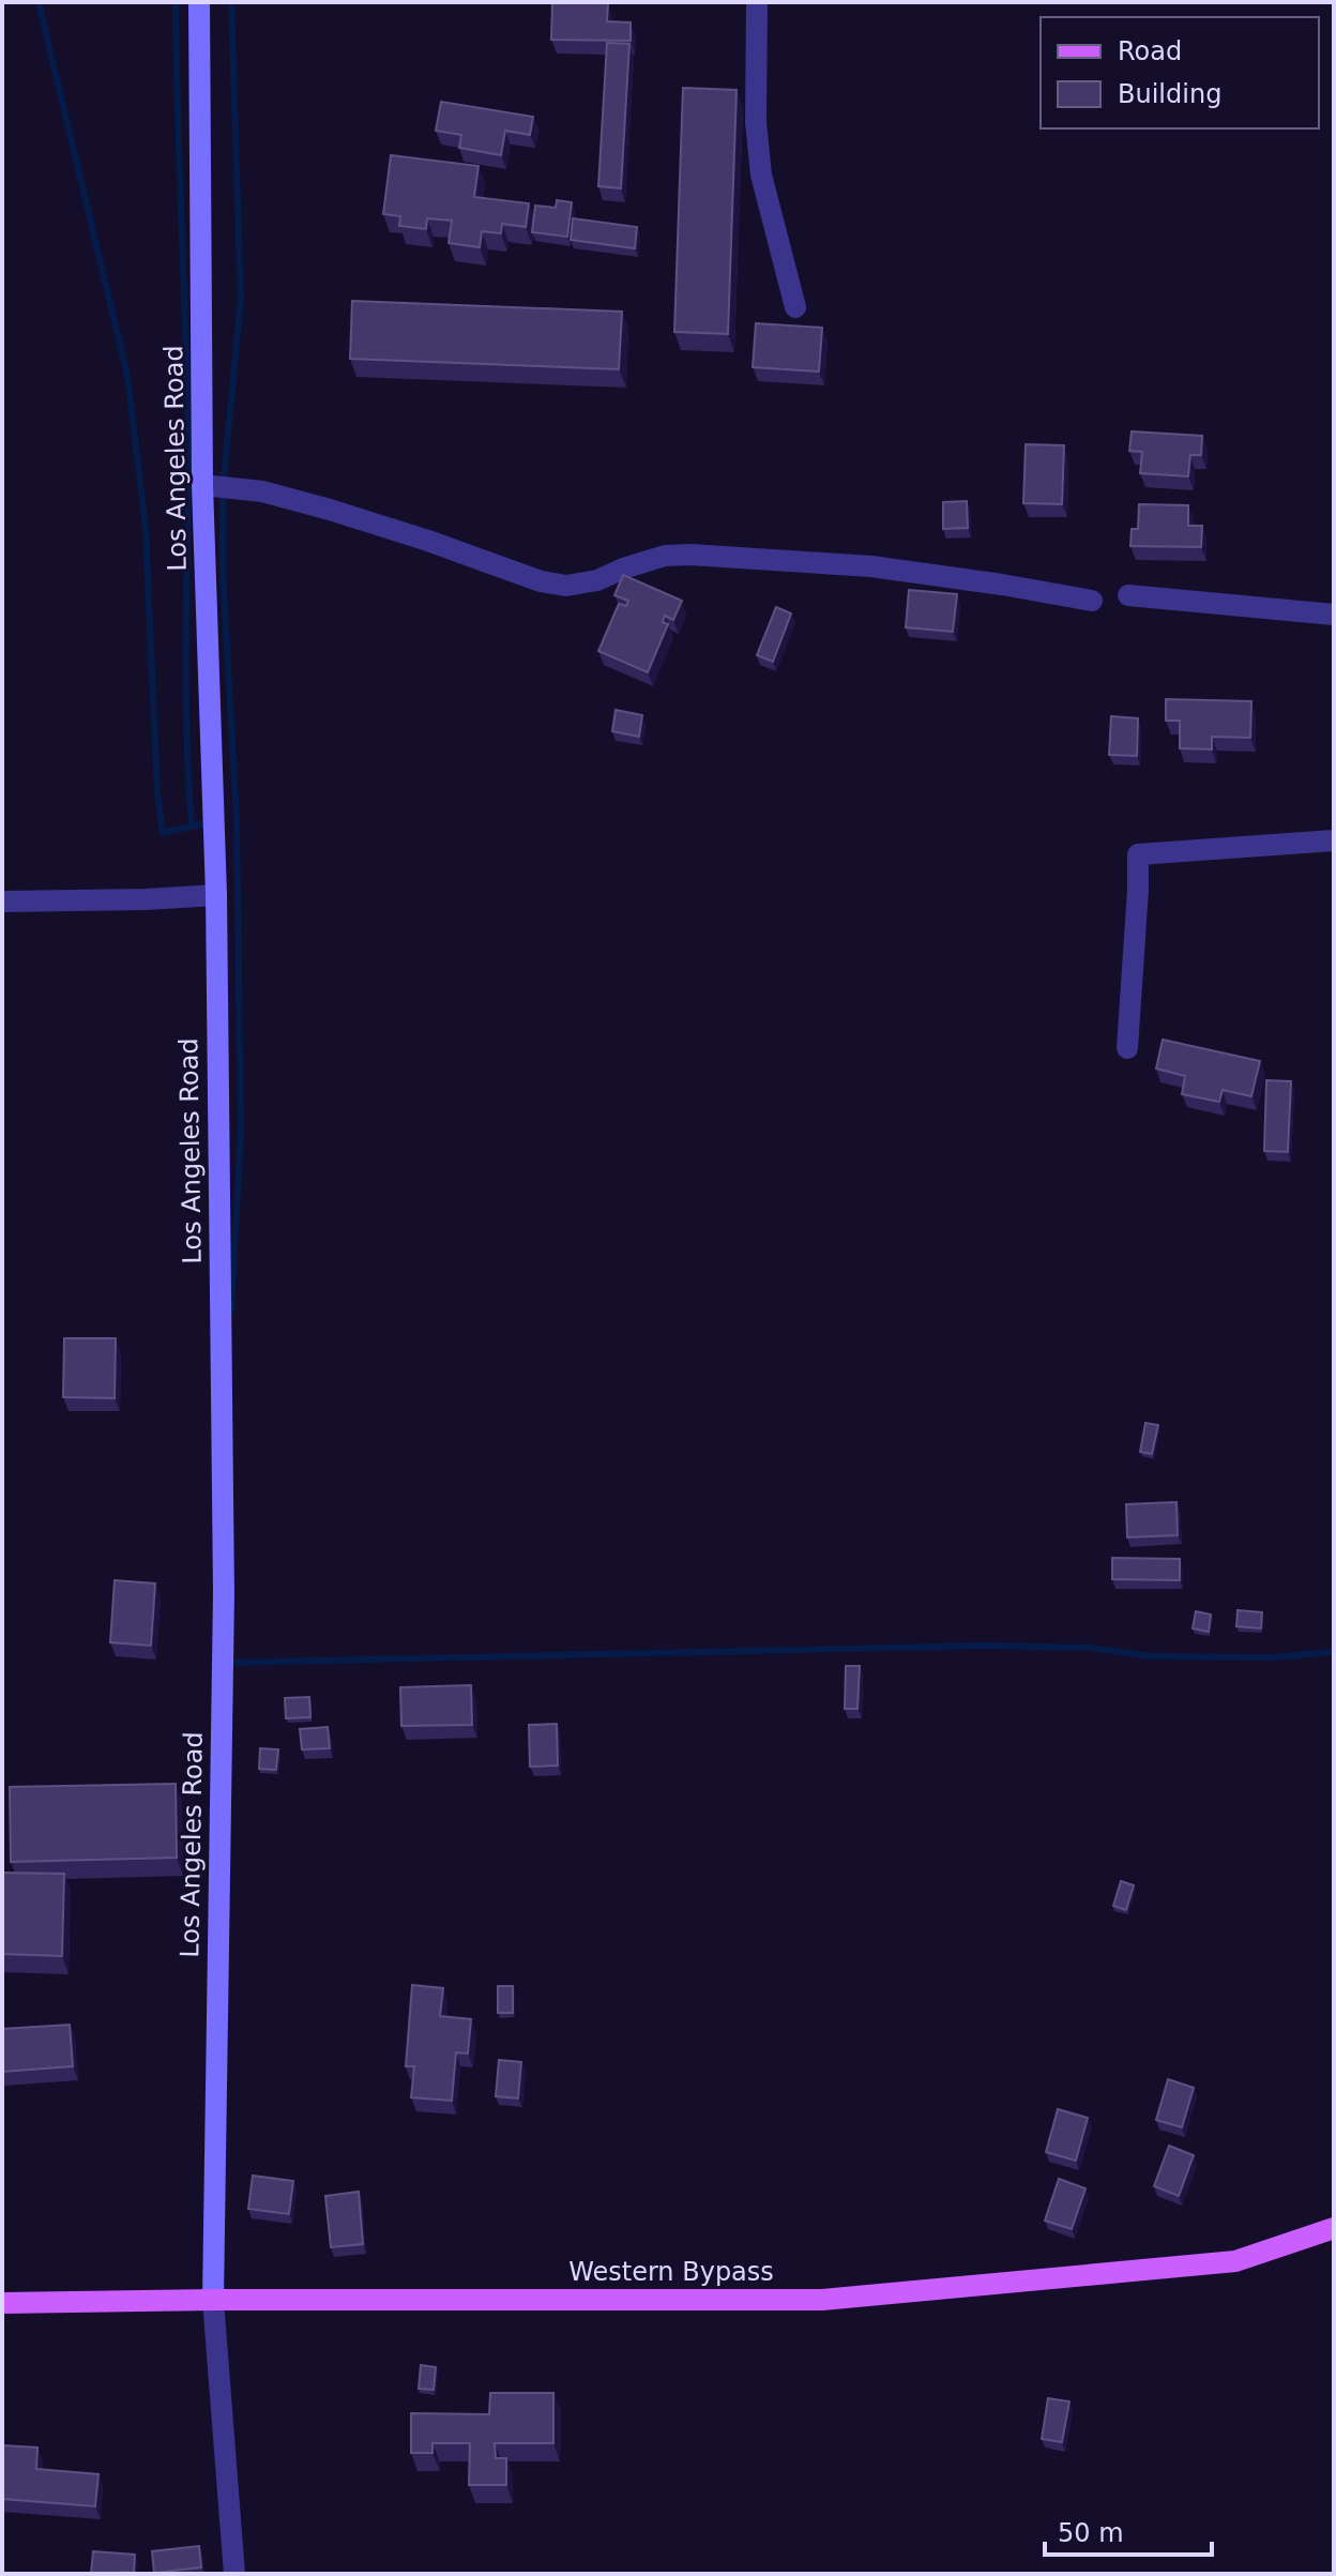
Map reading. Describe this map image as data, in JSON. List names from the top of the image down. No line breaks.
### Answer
{"streets":{"main road":["Los Angeles Road","Western Bypass"]},"crossings":[["Los Angeles Road","Western Bypass"]],"legend":["Road","Building"],"scale_bar":"50 m"}
